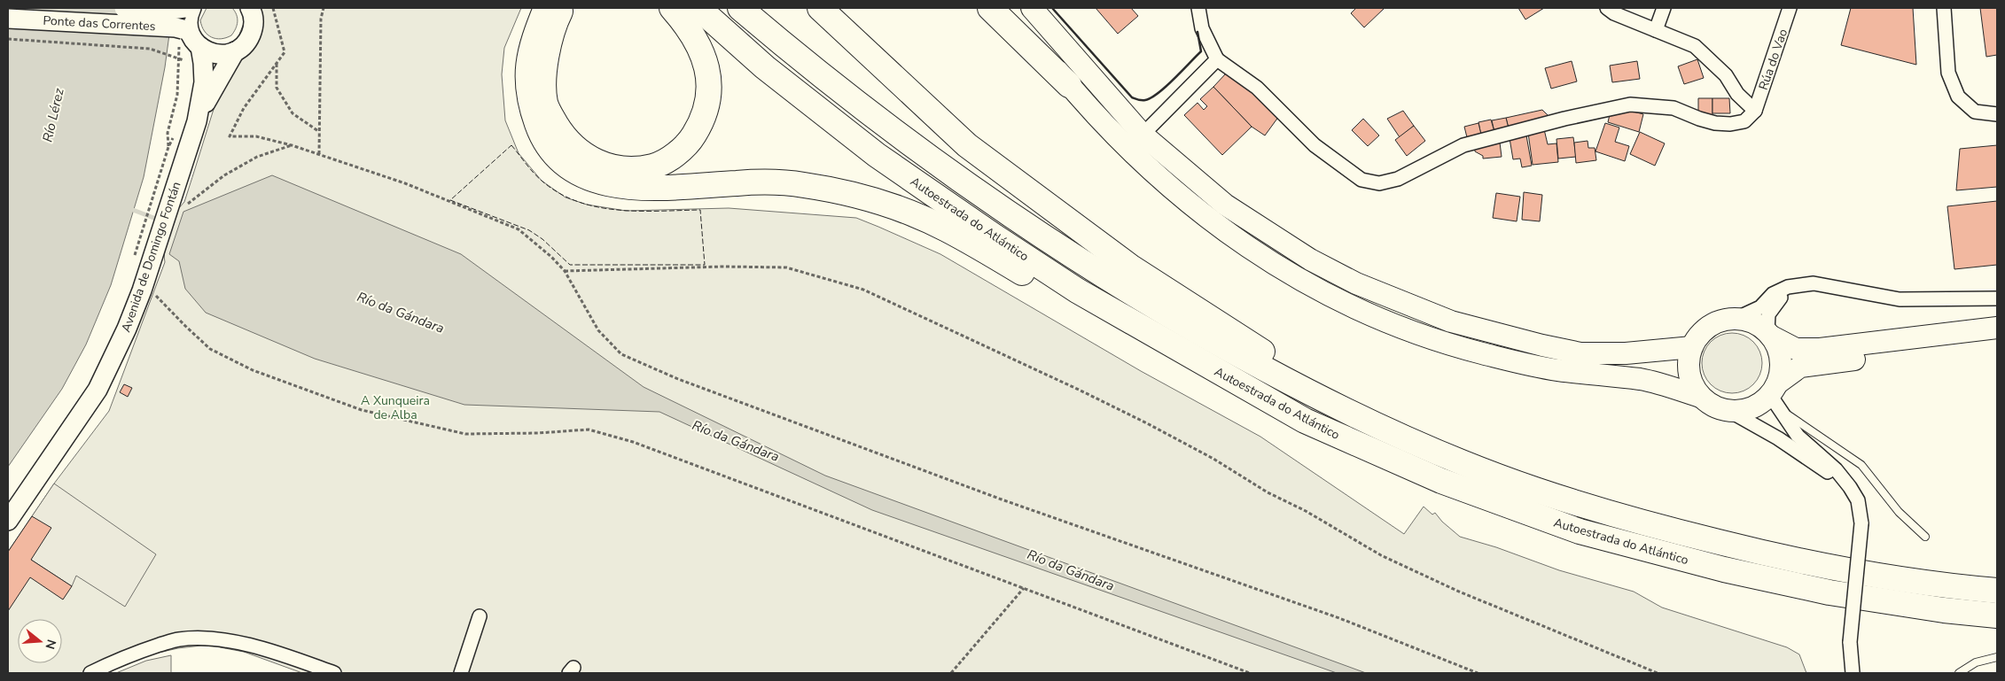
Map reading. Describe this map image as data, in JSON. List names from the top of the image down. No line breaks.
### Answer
{"streets":{"highway":["Autoestrada do Atlántico"],"main road":["Ponte das Correntes","Avenida de Domingo Fontán"],"street":["Rúa do Vao"]},"crossings":[["Ponte das Correntes","Avenida de Domingo Fontán"]],"water":["Río Lérez","Río da Gándara"],"parks":["A Xunqueira de Alba"],"north":"right"}
